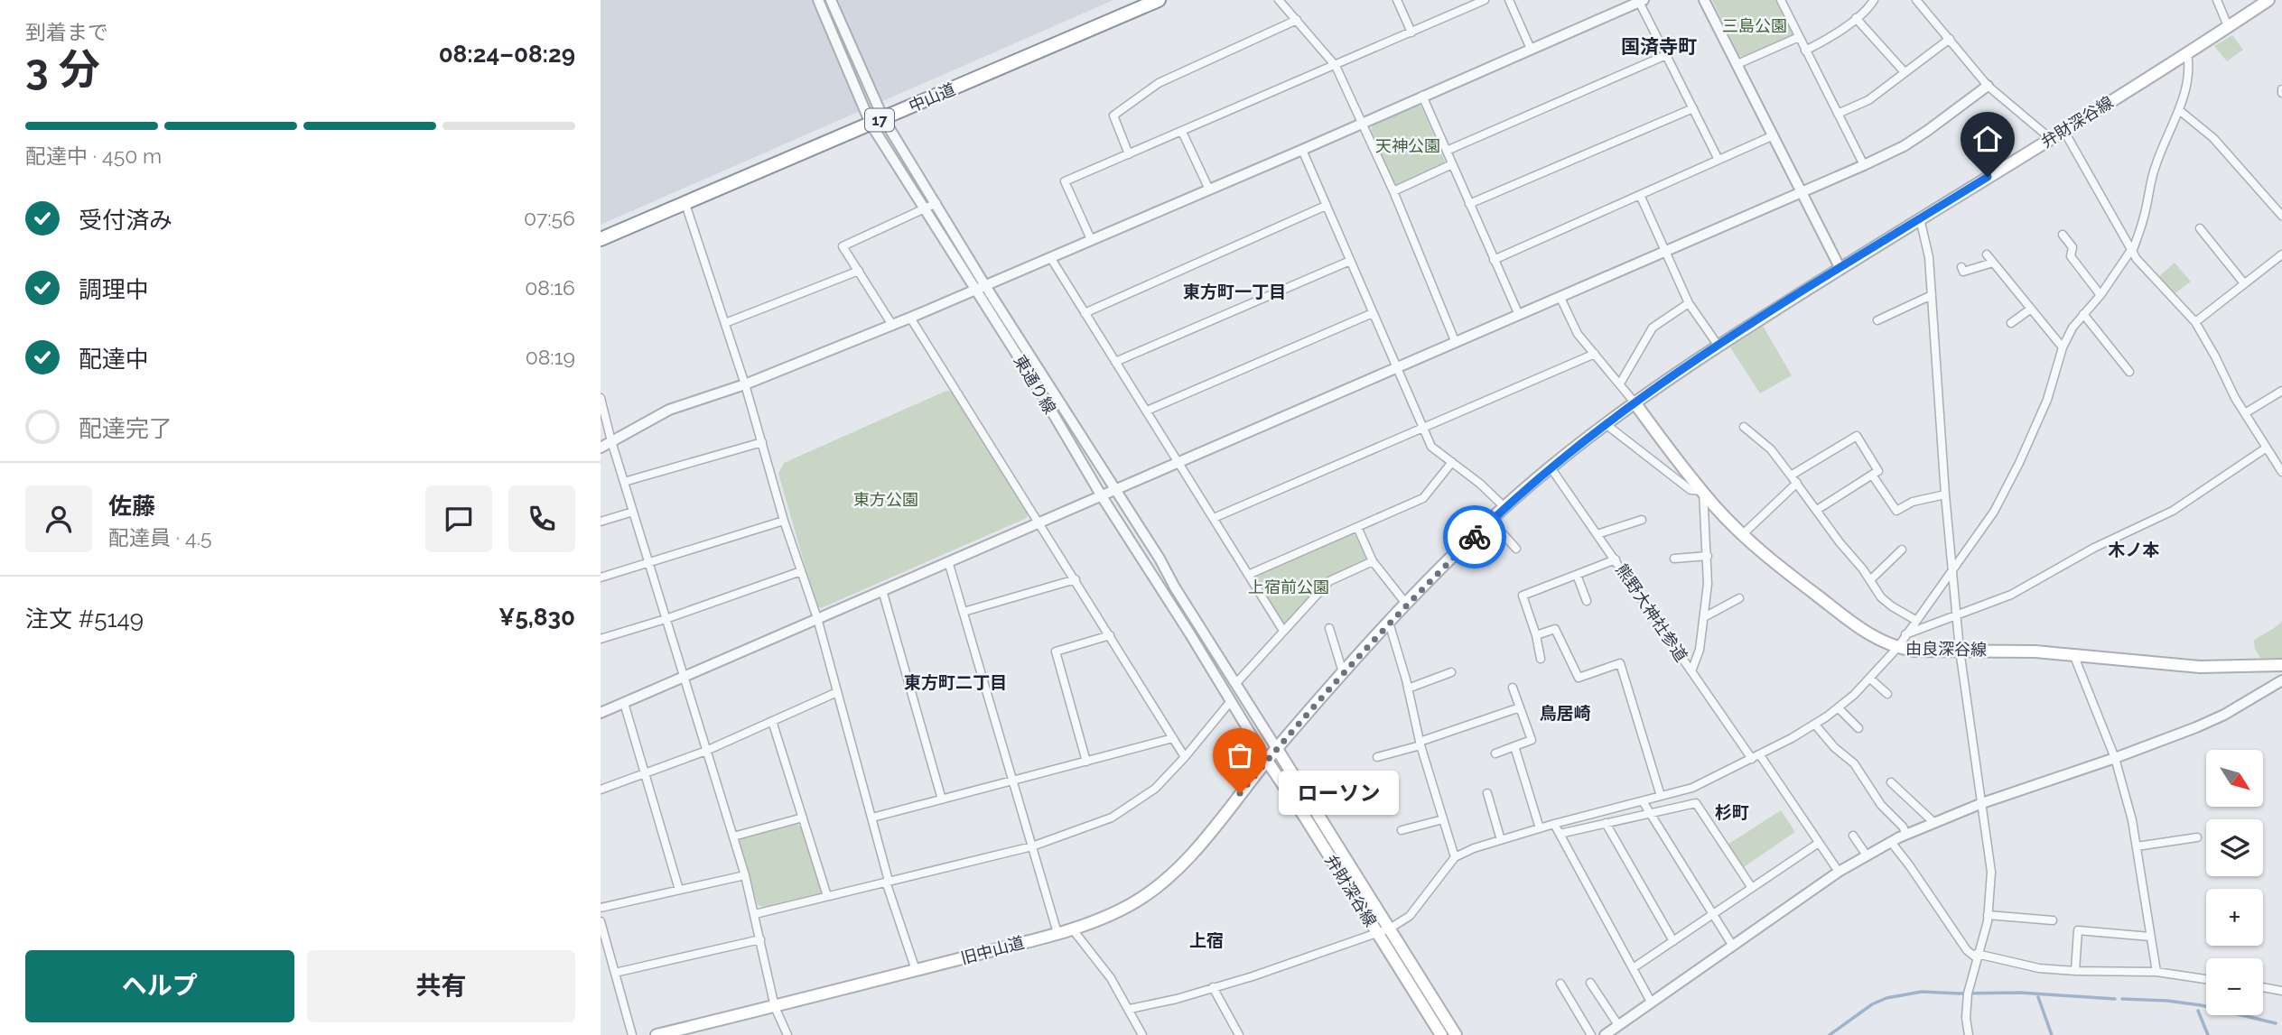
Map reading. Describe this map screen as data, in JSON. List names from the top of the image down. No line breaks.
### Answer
{"streets":{"highway":["中山道","17"],"main road":["弁財深谷線","由良深谷線","旧中山道"],"street":["東通り線","熊野大神社参道"]},"crossings":[["中山道","東通り線"],["弁財深谷線","東通り線"],["弁財深谷線","熊野大神社参道"],["弁財深谷線","由良深谷線"],["弁財深谷線","旧中山道"],["東通り線","旧中山道"]],"districts":["国済寺町","東方町一丁目","木ノ本","東方町二丁目","鳥居崎","杉町","上宿"],"parks":["三島公園","天神公園","東方公園","上宿前公園"],"places":["ローソン"],"north":"bottom right","page":{"heading":["3 分","到着まで","08:24–08:29"],"panel":["佐藤","配達員 · 4.5","注文 #5149","¥5,830"],"bar":"配達中 · 450 m","list":[["受付済み","07:56"],["調理中","08:16"],["配達中","08:19"],"配達完了"],"map_buttons":["+","−"],"bubble":"ローソン","buttons":["ヘルプ","共有"]}}
